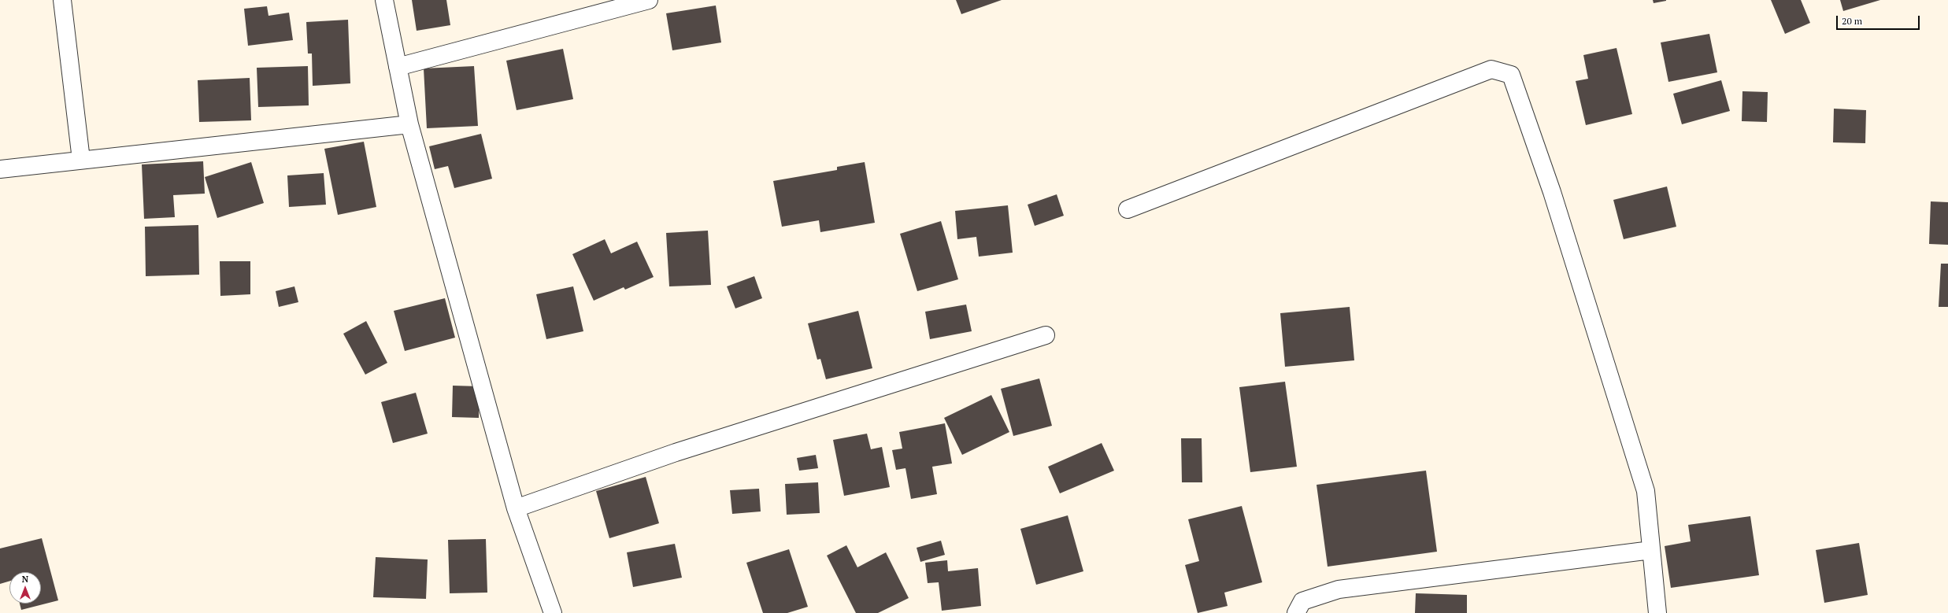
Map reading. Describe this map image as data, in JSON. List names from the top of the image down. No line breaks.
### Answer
{"scale_bar":"20 m","north":"top"}
